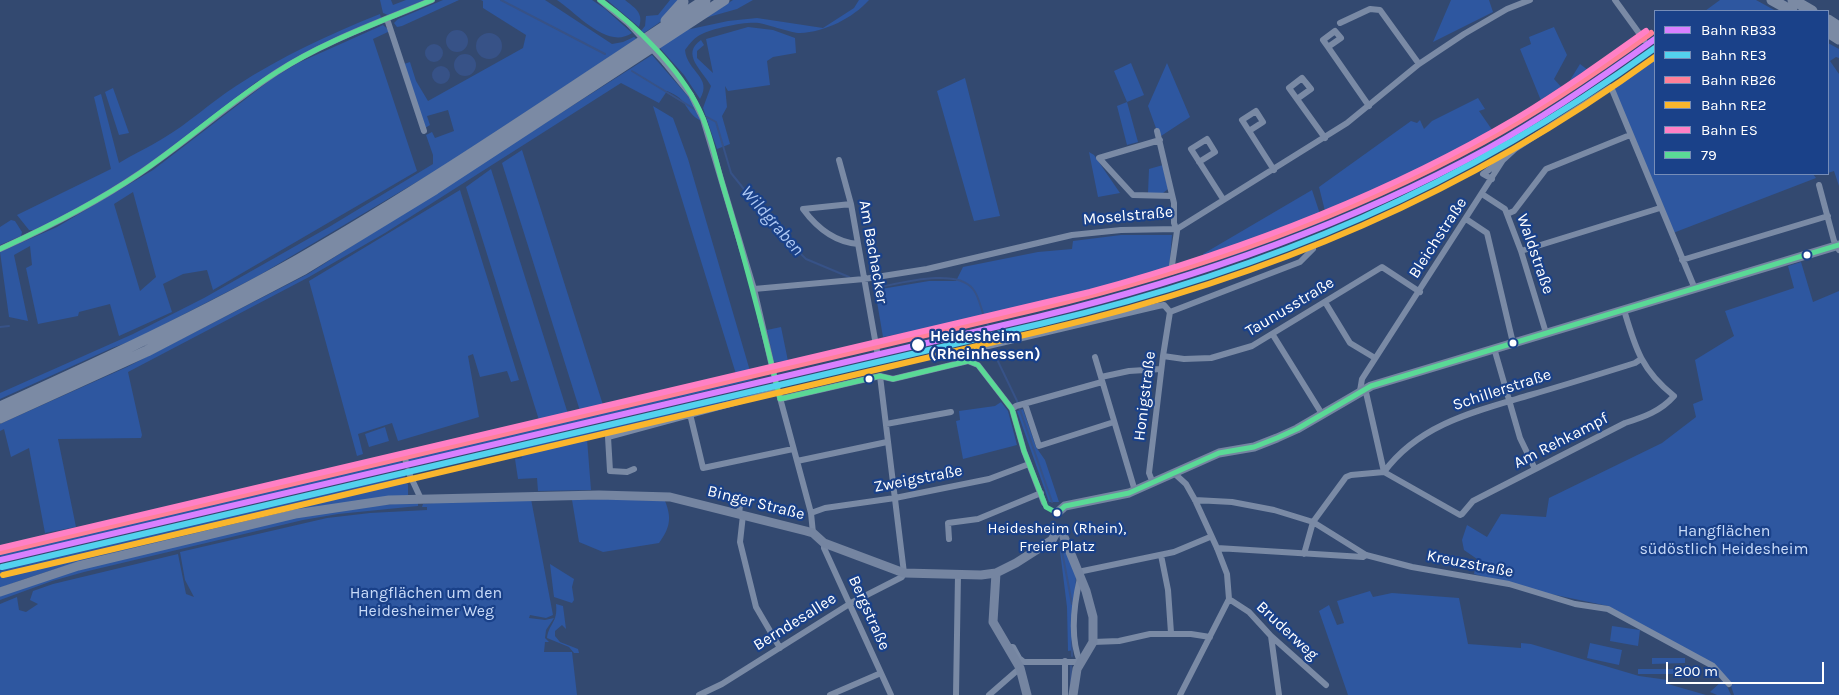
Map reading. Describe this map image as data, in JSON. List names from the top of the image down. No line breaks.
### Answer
{"streets":{"main road":["Binger Straße"],"street":["Moselstraße","Bleichstraße","Am Bachacker","Waldstraße","Taunusstraße","Schillerstraße","Honigstraße","Am Rehkampf","Zweigstraße","Kreuzstraße","Bergstraße","Berndesallee","Bruderweg"]},"crossings":[["Moselstraße","Am Bachacker"],["Bleichstraße","Waldstraße"],["Bleichstraße","Taunusstraße"],["Taunusstraße","Honigstraße"],["Schillerstraße","Am Rehkampf"],["Binger Straße","Bergstraße"],["Binger Straße","Berndesallee"],["Bergstraße","Berndesallee"]],"water":["Wildgraben"],"parks":["Hangflächen südöstlich Heidesheim","Hangflächen um den Heidesheimer Weg"],"places":["Heidesheim (Rheinhessen)","Heidesheim (Rhein), Freier Platz"],"lines":["transit line 79","rail line ES","rail line RB26","rail line RB33","rail line RE3","rail line RE2"],"legend":["Bahn RB33","Bahn RE3","Bahn RB26","Bahn RE2","Bahn ES","79"],"scale_bar":"200 m"}
